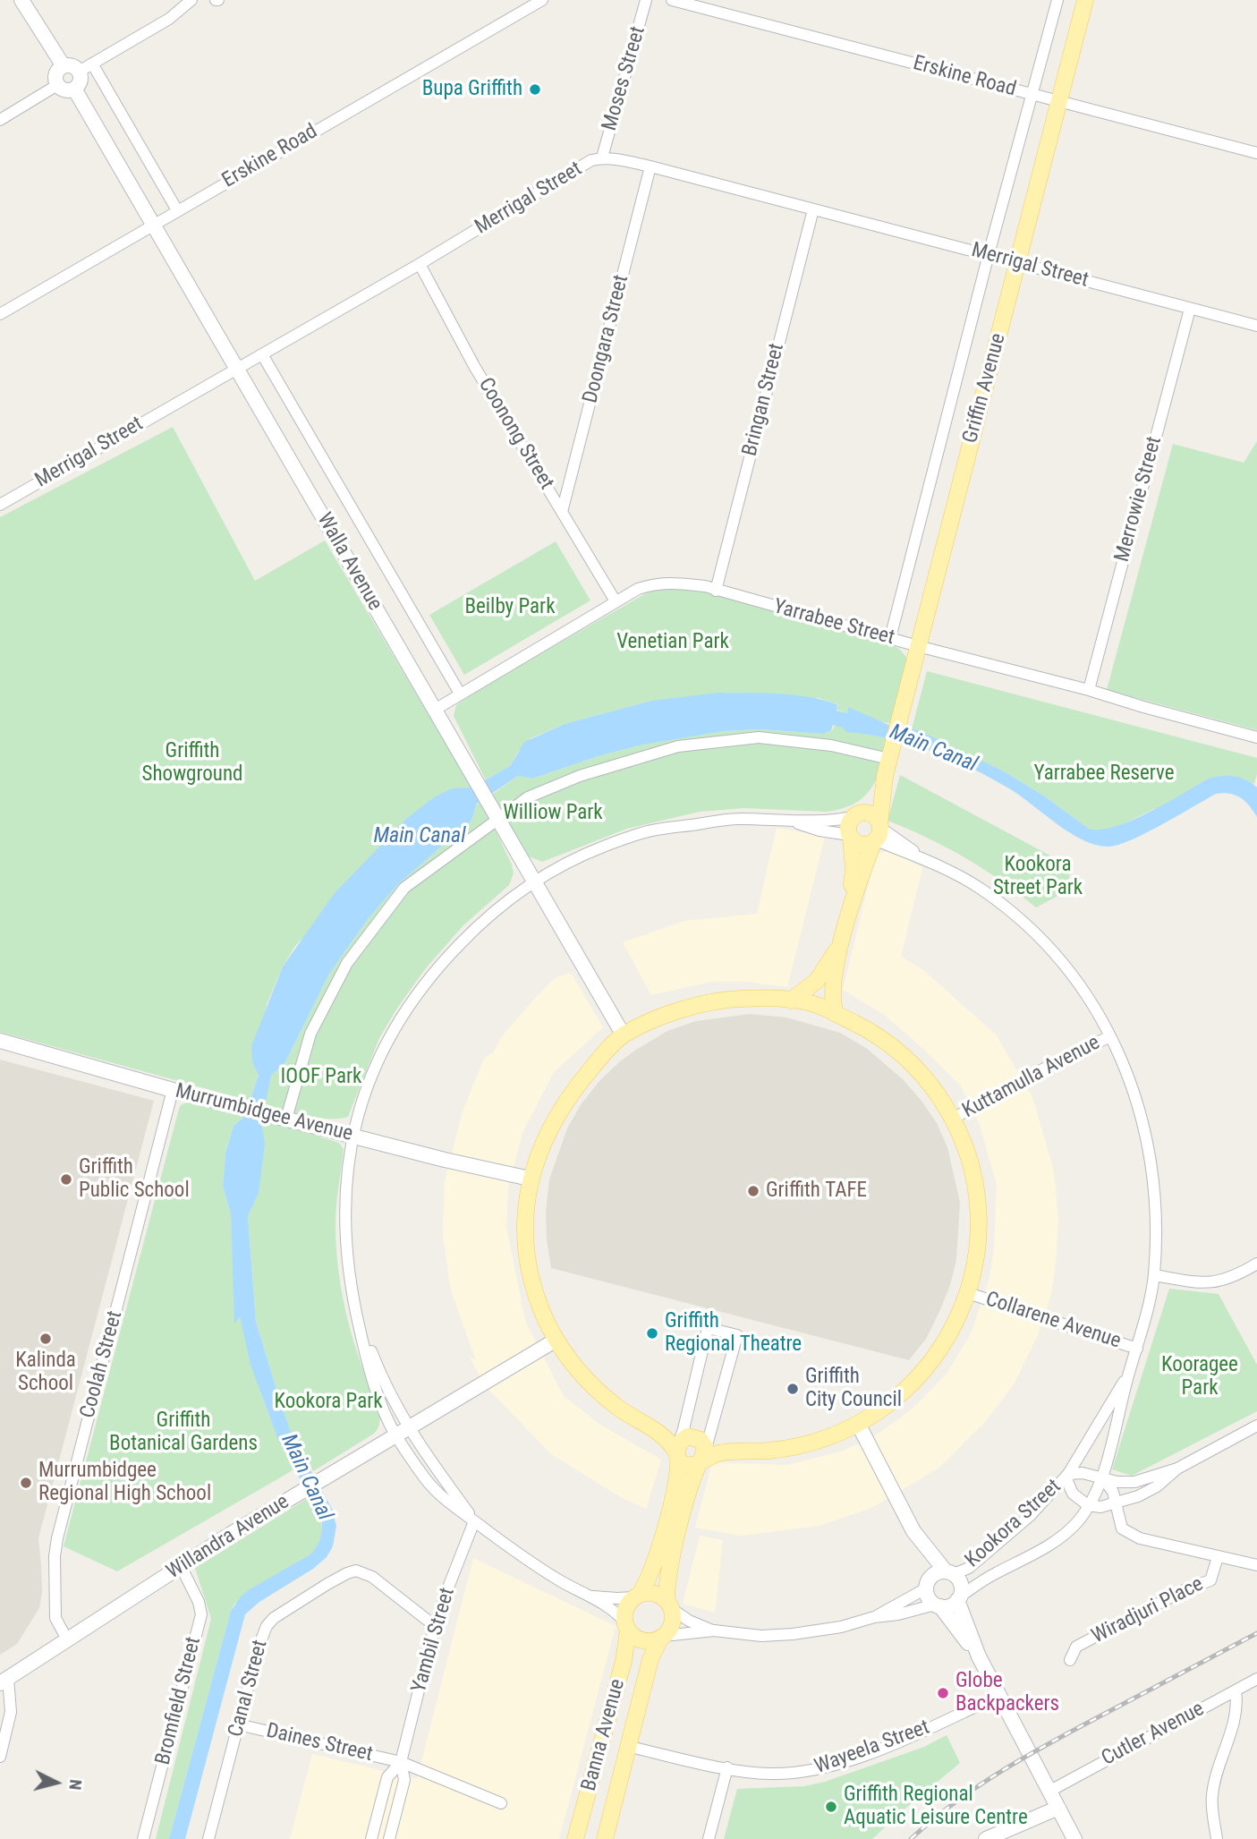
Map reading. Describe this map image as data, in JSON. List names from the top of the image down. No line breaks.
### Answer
{"streets":{"main road":["Griffin Avenue","Banna Avenue"],"street":["Erskine Road","Moses Street","Merrigal Street","Doongara Street","Bringan Street","Coonong Street","Merrowie Street","Walla Avenue","Yarrabee Street","Kuttamulla Avenue","Murrumbidgee Avenue","Collarene Avenue","Coolah Street","Kookora Street","Willandra Avenue","Wiradjuri Place","Yambil Street","Canal Street","Bromfield Street","Cutler Avenue","Daines Street","Wayeela Street"]},"crossings":[["Erskine Road","Griffin Avenue"],["Erskine Road","Walla Avenue"],["Moses Street","Merrigal Street"],["Merrigal Street","Doongara Street"],["Merrigal Street","Griffin Avenue"],["Merrigal Street","Bringan Street"],["Merrigal Street","Coonong Street"],["Merrigal Street","Merrowie Street"],["Merrigal Street","Walla Avenue"],["Doongara Street","Coonong Street"],["Griffin Avenue","Yarrabee Street"],["Griffin Avenue","Kookora Street"],["Bringan Street","Yarrabee Street"],["Coonong Street","Yarrabee Street"],["Merrowie Street","Yarrabee Street"],["Walla Avenue","Yarrabee Street"],["Kuttamulla Avenue","Kookora Street"],["Murrumbidgee Avenue","Coolah Street"],["Collarene Avenue","Kookora Street"],["Coolah Street","Willandra Avenue"],["Willandra Avenue","Bromfield Street"],["Yambil Street","Canal Street"],["Yambil Street","Daines Street"],["Canal Street","Daines Street"],["Banna Avenue","Wayeela Street"]],"water":["Main Canal"],"parks":["Beilby Park","Venetian Park","Griffith Showground","Yarrabee Reserve","Williow Park","Kookora Street Park","IOOF Park","Kooragee Park","Kookora Park","Griffith Botanical Gardens"],"places":["Bupa Griffith","Griffith Public School","Griffith TAFE","Griffith Regional Theatre","Kalinda School","Griffith City Council","Murrumbidgee Regional High School","Globe Backpackers","Griffith Regional Aquatic Leisure Centre"],"north":"right"}
